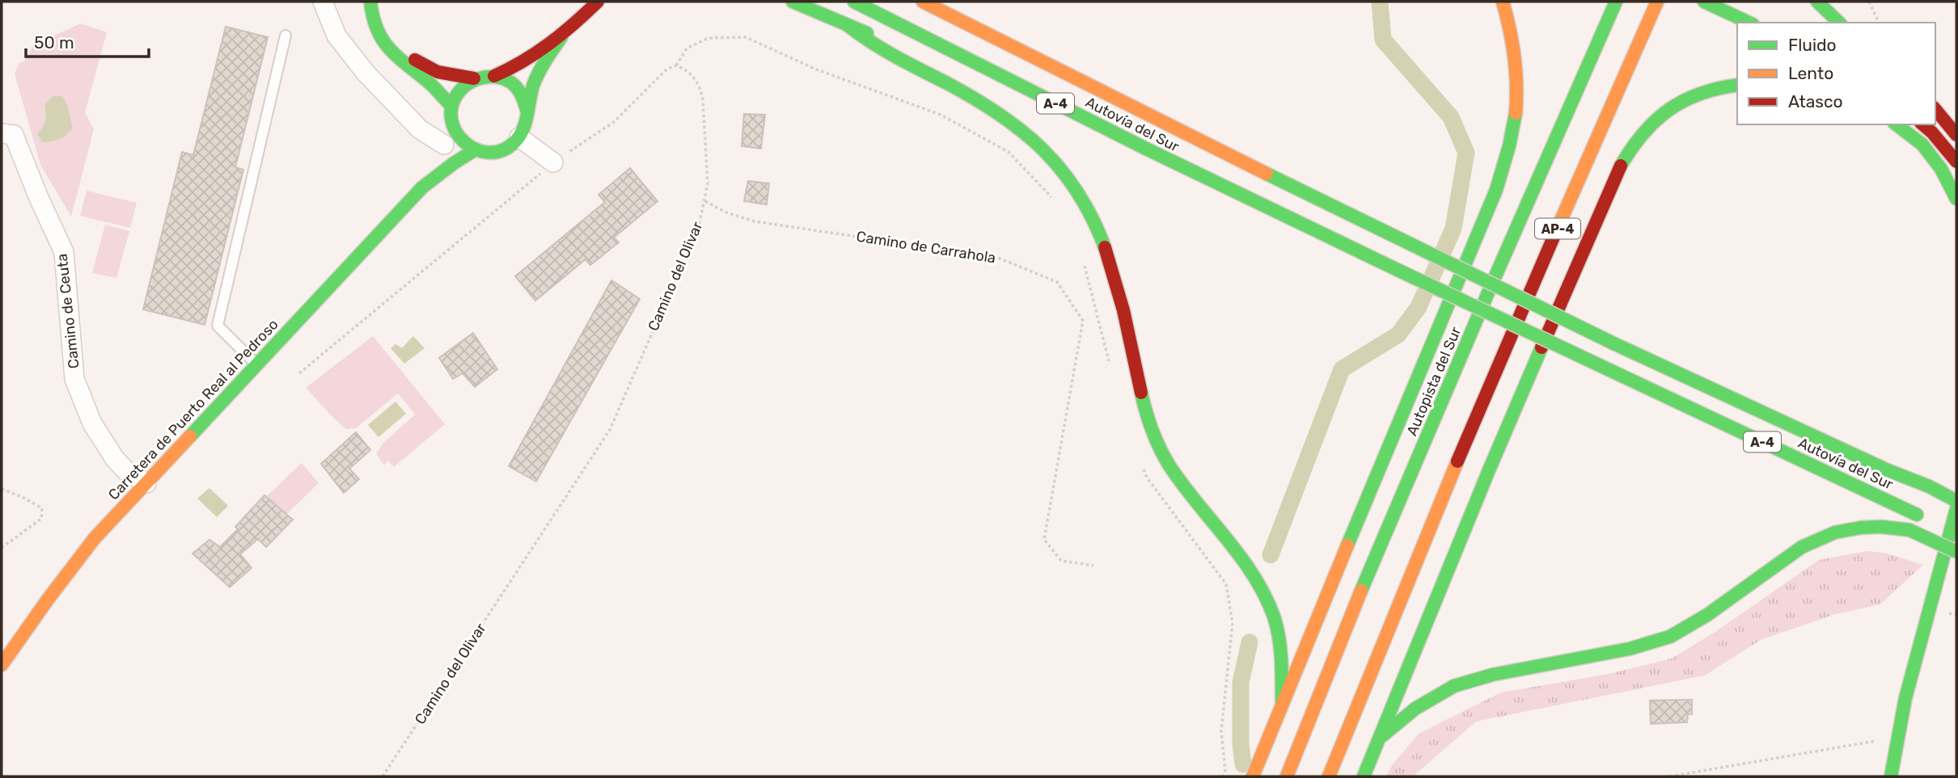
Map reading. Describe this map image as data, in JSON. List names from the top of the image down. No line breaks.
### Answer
{"streets":{"main road":["A-4","Autovía del Sur","AP-4","Autopista del Sur","Carretera de Puerto Real al Pedroso"],"street":["Camino de Ceuta"],"path":["Camino de Carrahola","Camino del Olivar"]},"crossings":[["Camino de Carrahola","Camino del Olivar"],["Camino de Ceuta","Carretera de Puerto Real al Pedroso"]],"legend":["Fluido","Lento","Atasco"],"scale_bar":"50 m"}
